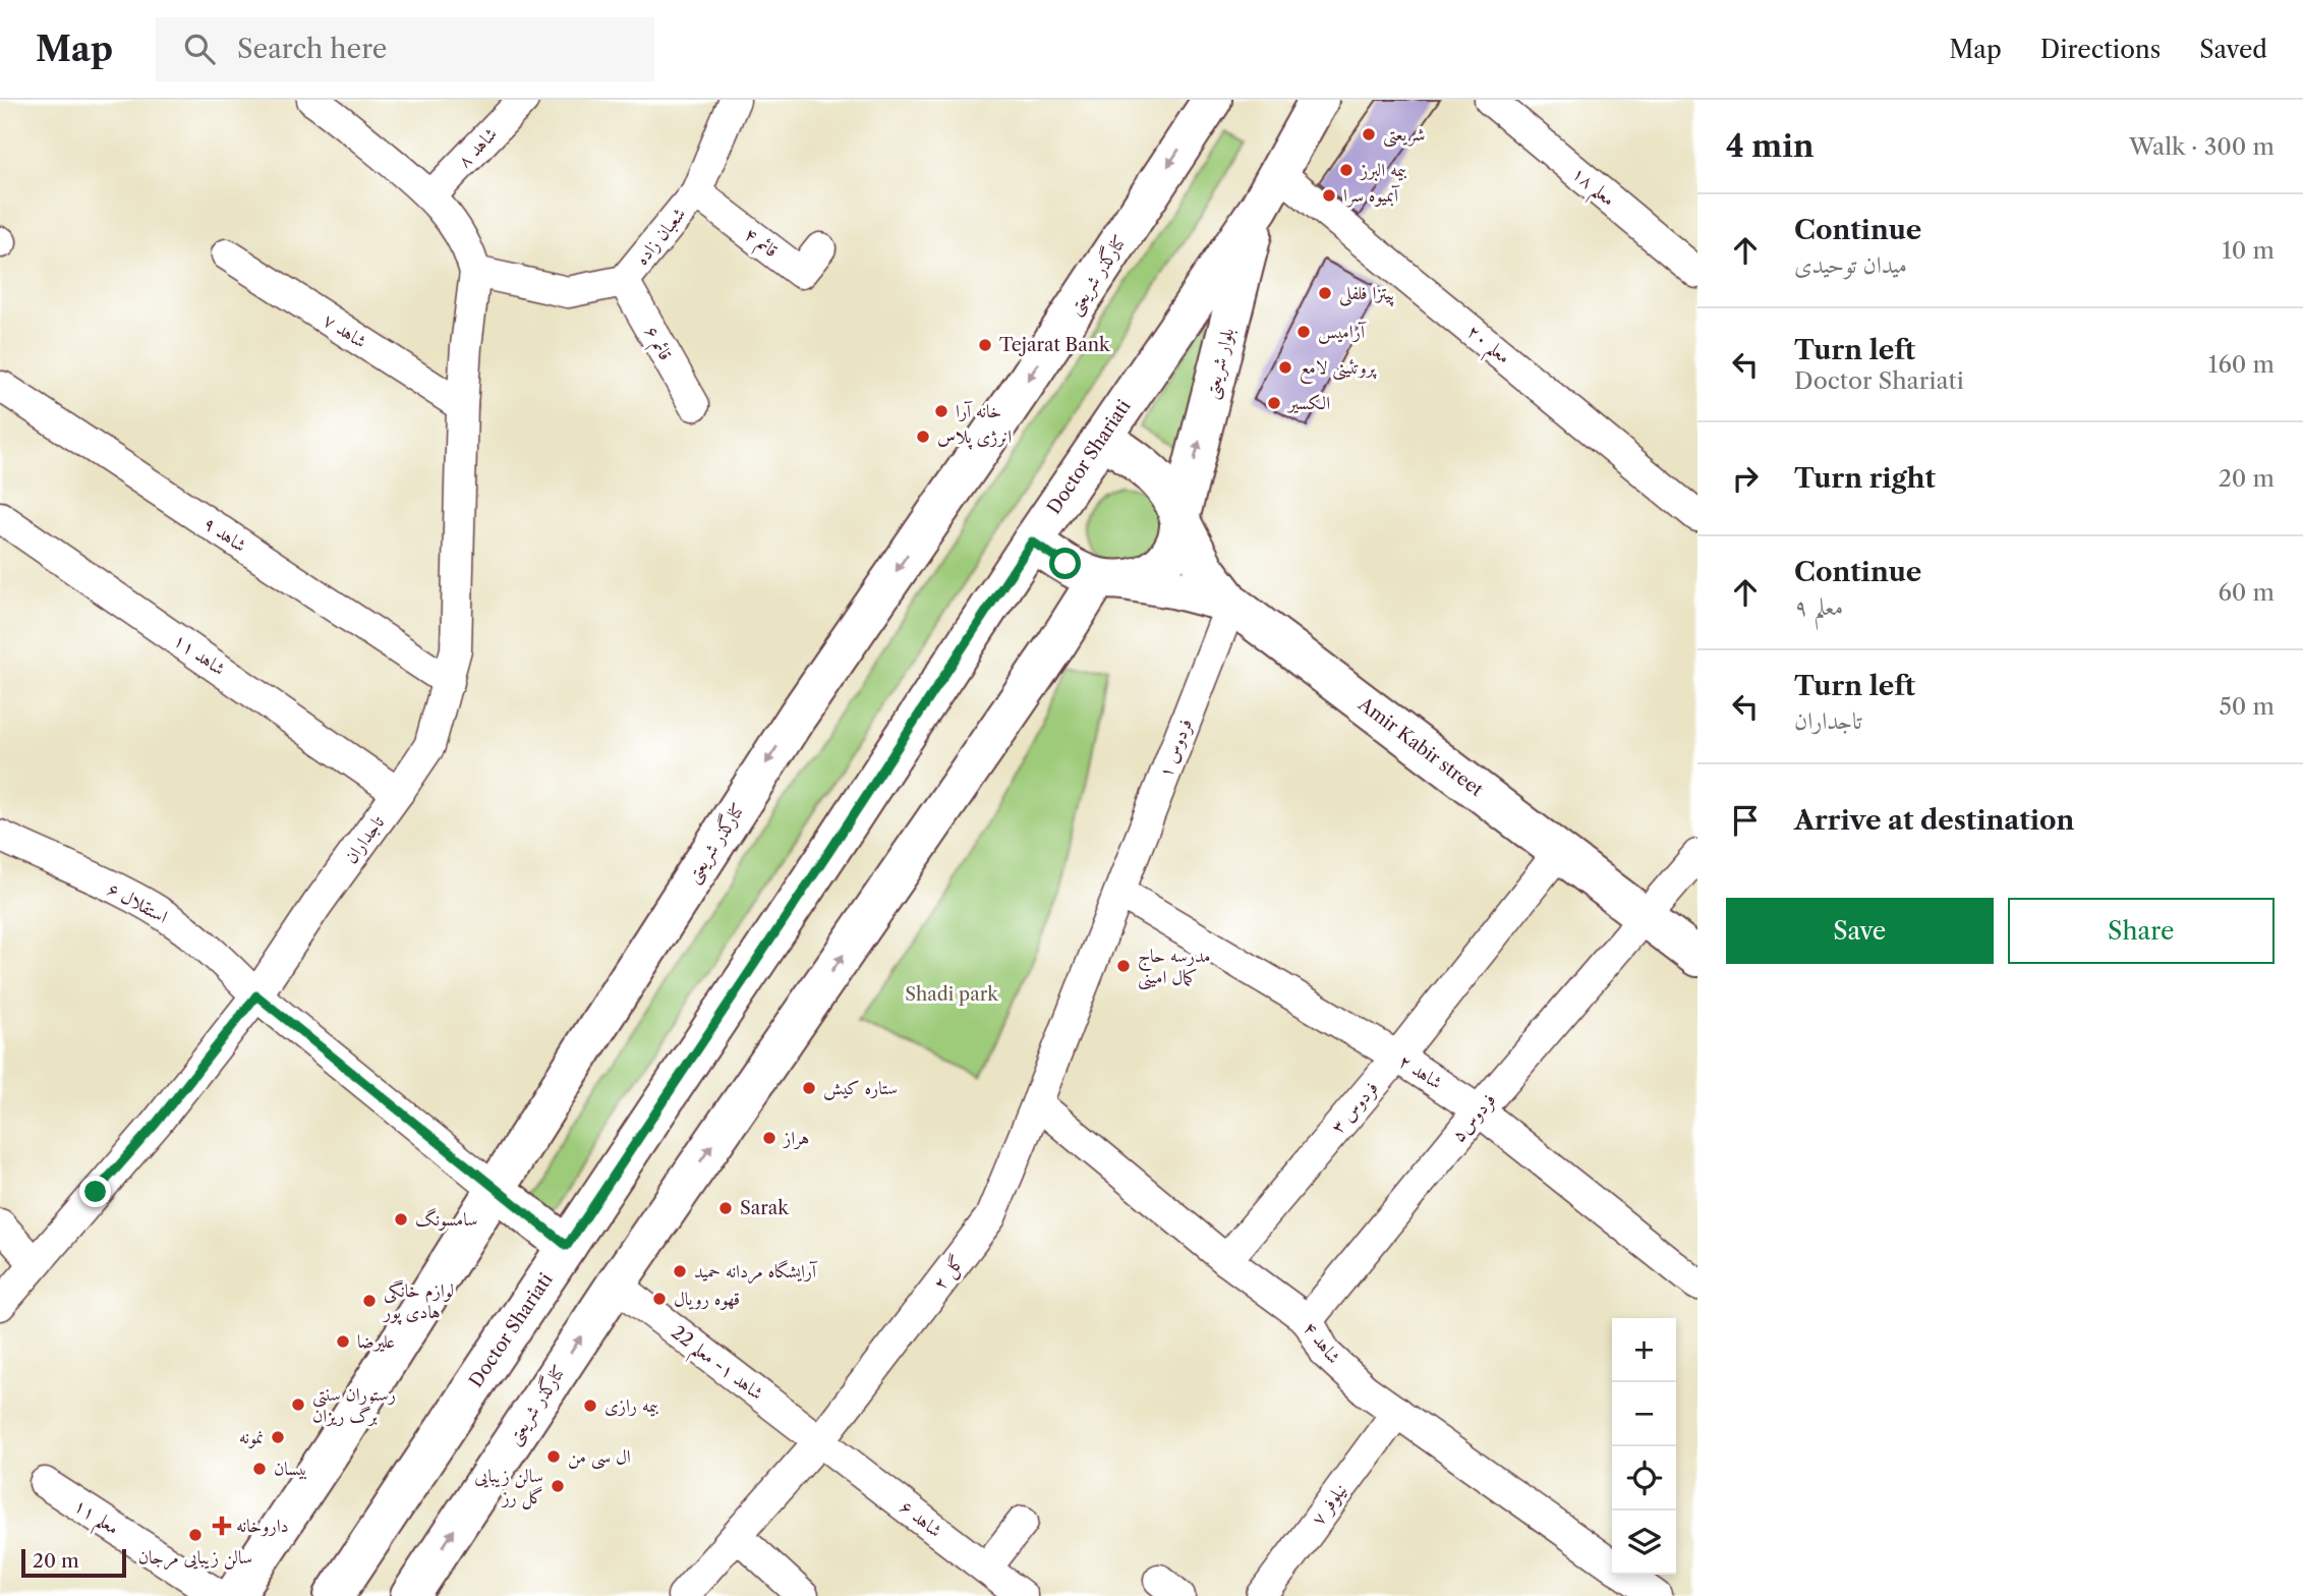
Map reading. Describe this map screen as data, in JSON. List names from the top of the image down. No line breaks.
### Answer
{"streets":{"main road":["کنارگذر شریعتی","بلوار شریعتی","Doctor Shariati","Amir Kabir street"],"street":["شاهد ۸","معلم ۱۸","شعبان زاده","قائم ۴","شاهد ۷","قائم ۶","معلم ۲۰","شاهد ۹","شاهد ۱۱","فردوس ۱","تاجداران","استقلال ۶","شاهد ۲","فردوس ۳","فردوس۵","گل ۲","شاهد ۴","شاهد ۱- معلم 22","نیلوفر ۷","معلم ۱۱","شاهد ۶"]},"crossings":[["شعبان زاده","قائم ۴"],["شعبان زاده","قائم ۶"],["شعبان زاده","تاجداران"],["کنارگذر شریعتی","بلوار شریعتی"],["کنارگذر شریعتی","Doctor Shariati"],["کنارگذر شریعتی","Amir Kabir street"],["کنارگذر شریعتی","استقلال ۶"],["کنارگذر شریعتی","شاهد ۱- معلم 22"],["شاهد ۷","تاجداران"],["معلم ۲۰","Doctor Shariati"],["بلوار شریعتی","Doctor Shariati"],["بلوار شریعتی","Amir Kabir street"],["Doctor Shariati","Amir Kabir street"],["شاهد ۹","تاجداران"],["شاهد ۱۱","تاجداران"],["Amir Kabir street","فردوس ۱"],["Amir Kabir street","فردوس ۳"],["Amir Kabir street","فردوس۵"],["فردوس ۱","شاهد ۲"],["فردوس ۱","گل ۲"],["تاجداران","استقلال ۶"],["شاهد ۲","فردوس ۳"],["شاهد ۲","فردوس۵"],["شاهد ۲","گل ۲"],["فردوس ۳","شاهد ۴"],["فردوس۵","شاهد ۴"],["گل ۲","شاهد ۴"],["گل ۲","شاهد ۱- معلم 22"],["گل ۲","شاهد ۶"],["شاهد ۴","نیلوفر ۷"],["شاهد ۱- معلم 22","شاهد ۶"]],"one_way":["بلوار شریعتی"],"parks":["Shadi park"],"places":{"other":["شریعتی","بیمه البرز","آبمیوه سرا","پیتزا فلفلی","آرامیس","Tejarat Bank","پروتئینی لامع","الکسیر","خانه آرا","انرژی پلاس","مدرسه حاج کمال امینی","ستاره کیش","هراز","Sarak","سامسونگ","آرایشگاه مردانه حمید","قهوه رویال","لوازم خانگی هادی پور","علیرضا","رستوران سنتی برگ ریزان","بیمه رازی","نمونه","ال سی من","بیسان","سالن زیبایی گل رز","سالن زیبایی مرجان"],"health":["داروخانه"]},"scale_bar":"20 m","page":{"header":"Map","search":"Search here","nav":["Map","Directions","Saved"],"heading":["4 min","Walk · 300 m"],"list":[["Continue","میدان توحیدی","10 m"],["Turn left","Doctor Shariati","160 m"],["Turn right","20 m"],["Continue","معلم ۹","60 m"],["Turn left","تاجداران","50 m"],"Arrive at destination"],"buttons":["Save","Share"],"map_buttons":["+","−"],"scale":"20 m"}}
